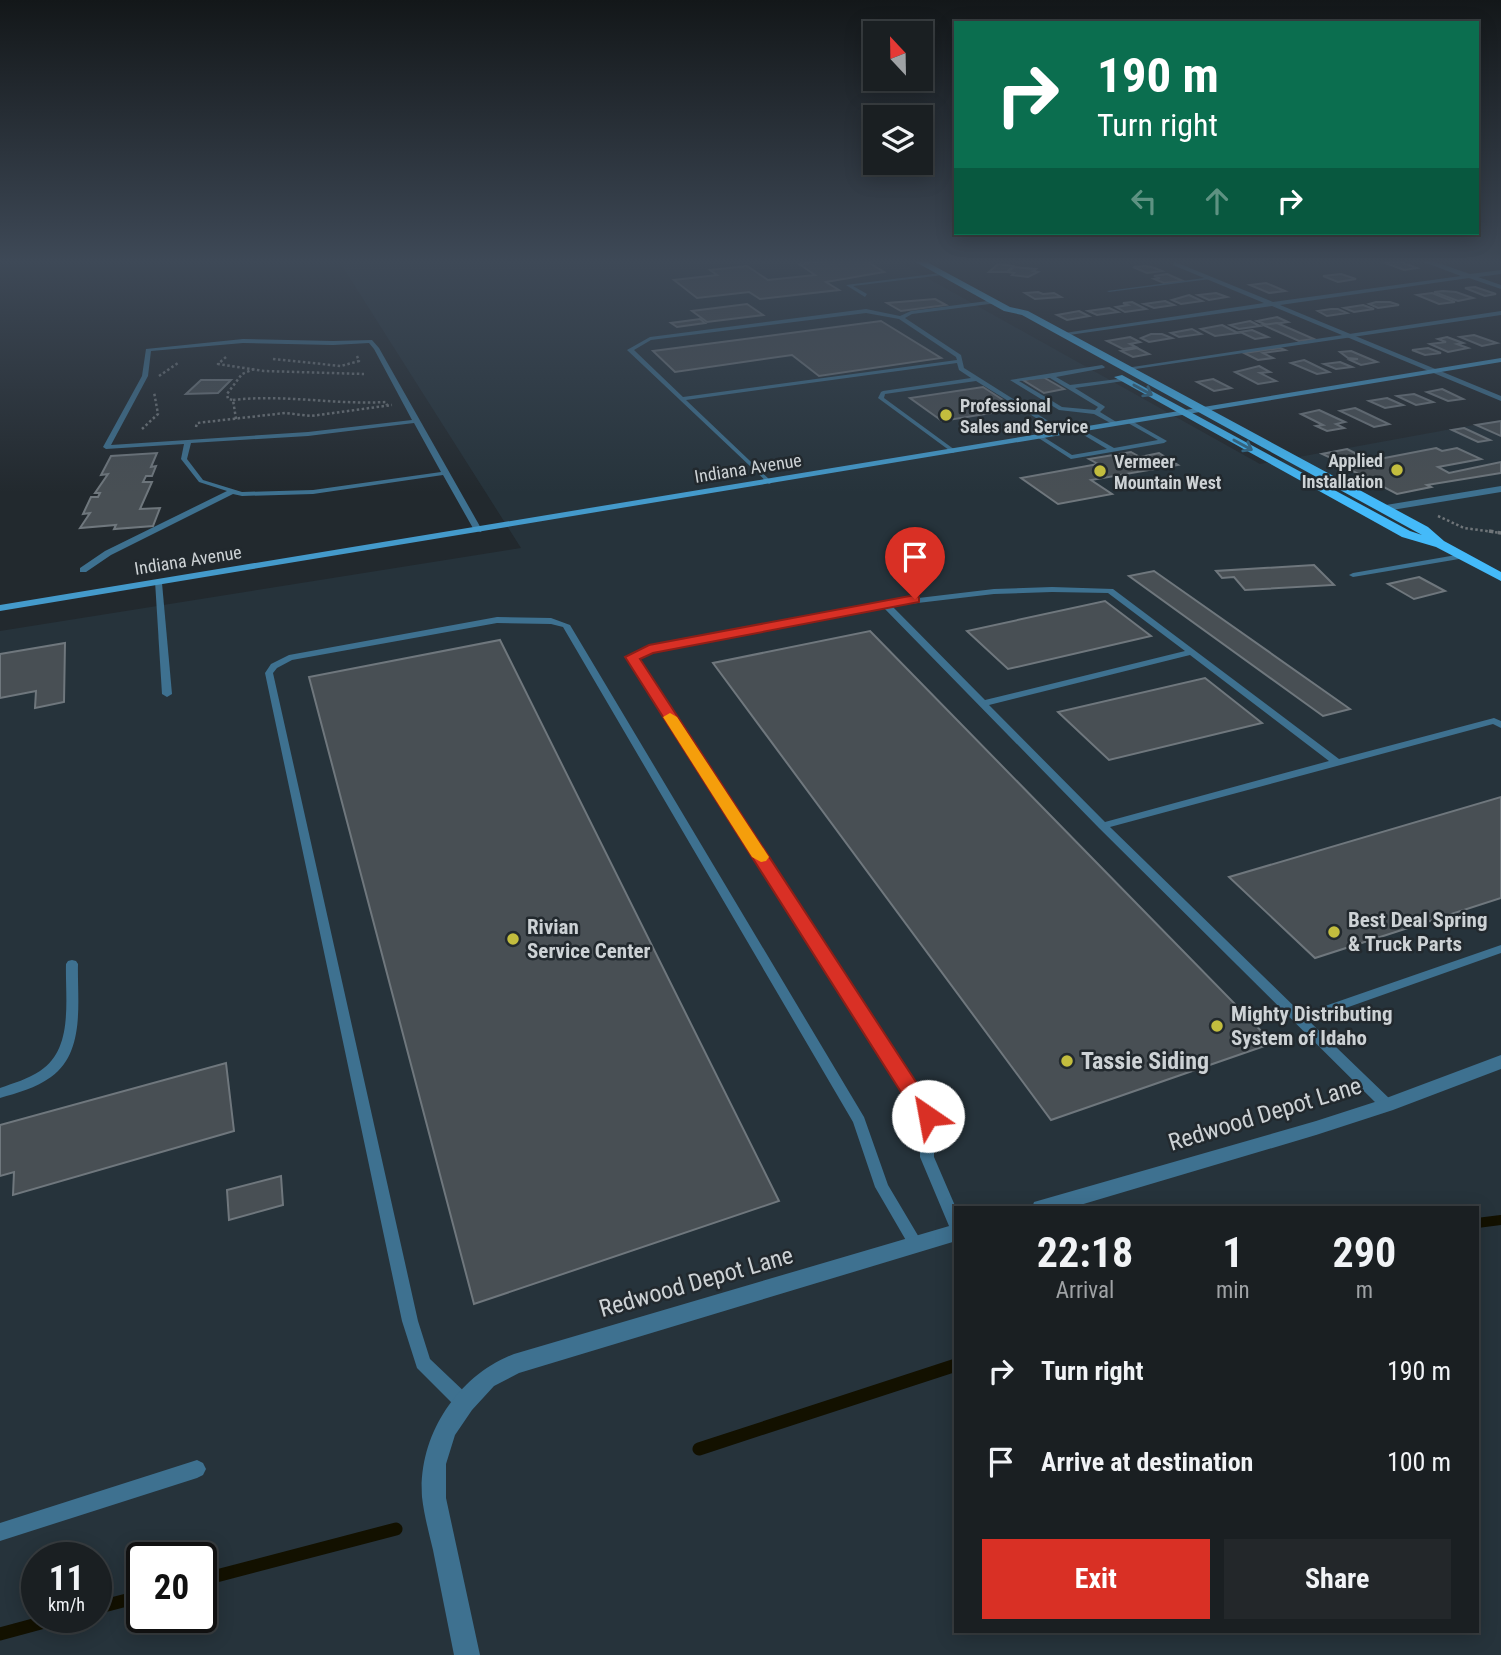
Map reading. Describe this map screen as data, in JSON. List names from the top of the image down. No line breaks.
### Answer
{"streets":{"street":["Indiana Avenue","Redwood Depot Lane"]},"places":["Professional Sales and Service","Applied Installation","Vermeer Mountain West","Best Deal Spring & Truck Parts","Rivian Service Center","Mighty Distributing System of Idaho","Tassie Siding"],"north":"top","page":{"turn":["190 m","Turn right"],"eta":["22:18","Arrival","1","min","290","m"],"list":[{"name":"Turn right","value":"190 m"},{"name":"Arrive at destination","value":"100 m"}],"buttons":["Exit","Share"],"speed":"11 km/h","limit":"20"}}
